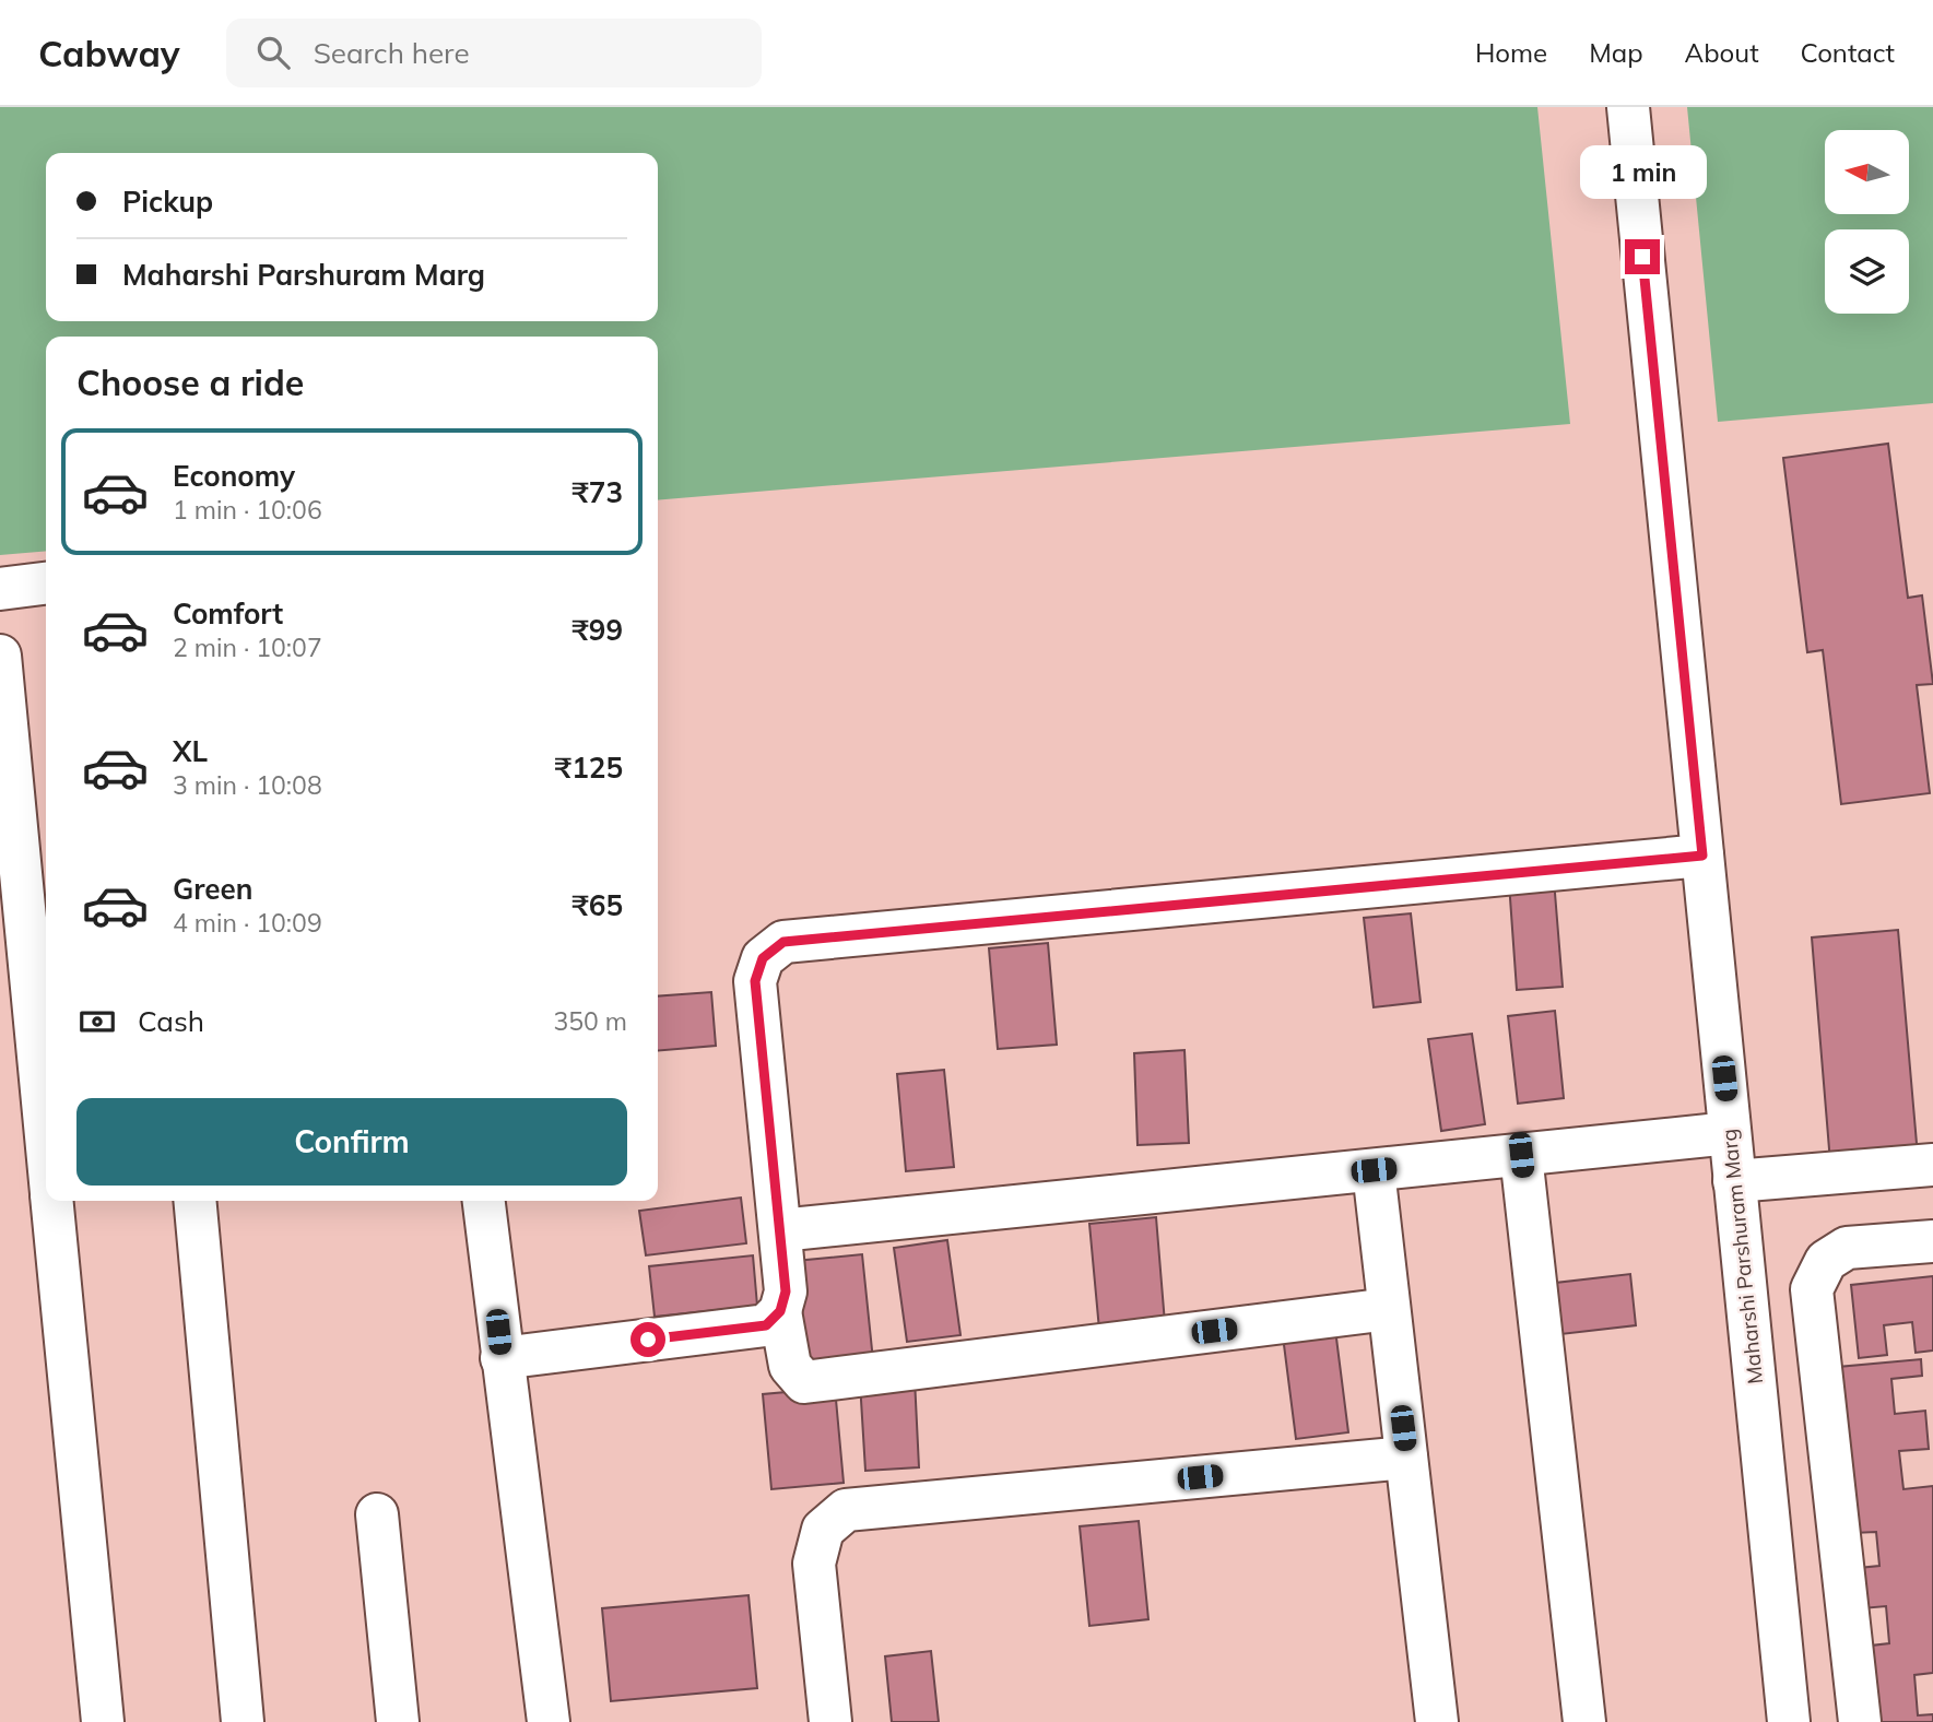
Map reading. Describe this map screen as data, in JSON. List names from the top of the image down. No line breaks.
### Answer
{"streets":{"street":["Maharshi Parshuram Marg"]},"north":"left","page":{"header":"Cabway","search":"Search here","nav":["Home","Map","About","Contact"],"bubble":"1 min","banner":["Pickup","Maharshi Parshuram Marg"],"heading":"Choose a ride","list":[{"name":"Economy","note":"1 min · 10:06","value":"₹73"},{"name":"Comfort","note":"2 min · 10:07","value":"₹99"},{"name":"XL","note":"3 min · 10:08","value":"₹125"},{"name":"Green","note":"4 min · 10:09","value":"₹65"}],"pay":["Cash","350 m"],"buttons":"Confirm"}}
